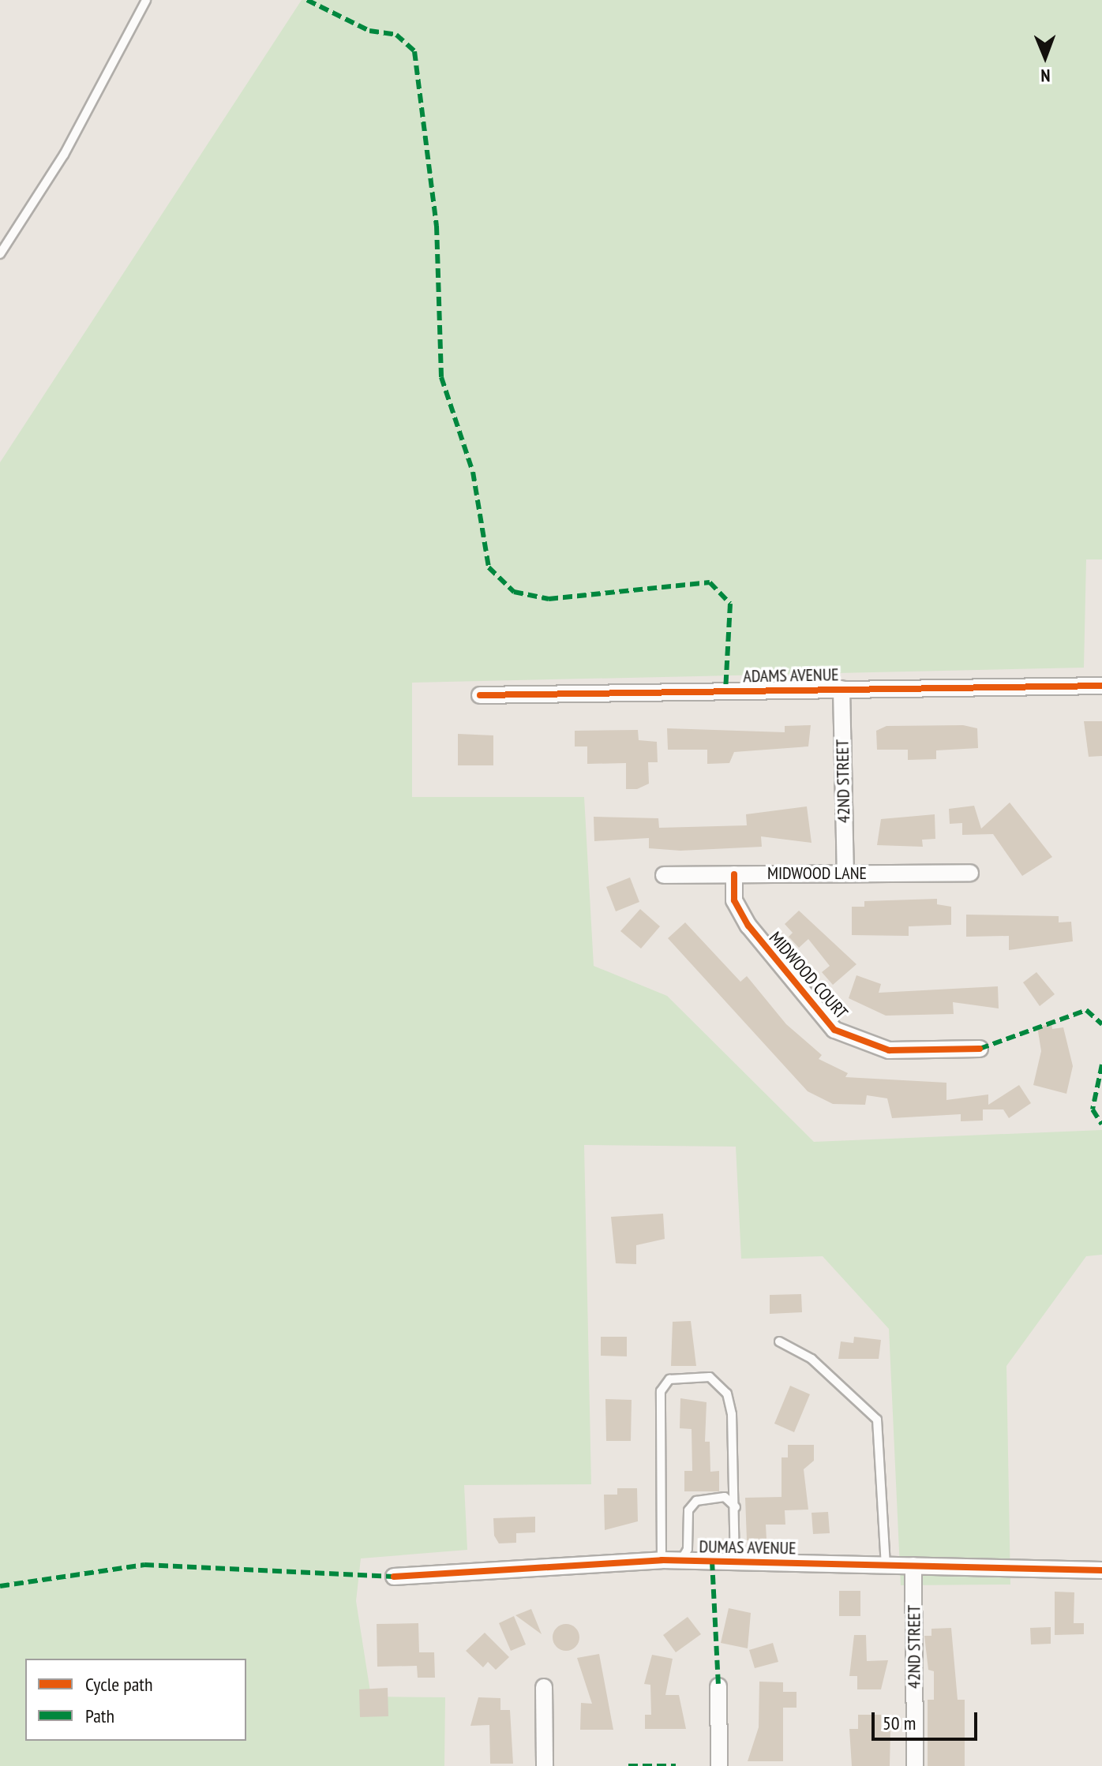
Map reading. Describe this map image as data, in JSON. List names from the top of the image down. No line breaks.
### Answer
{"streets":{"street":["ADAMS AVENUE","42ND STREET","MIDWOOD LANE","MIDWOOD COURT","DUMAS AVENUE"]},"crossings":[["ADAMS AVENUE","42ND STREET"],["42ND STREET","MIDWOOD LANE"],["42ND STREET","DUMAS AVENUE"],["MIDWOOD LANE","MIDWOOD COURT"]],"legend":["Cycle path","Path"],"scale_bar":"50 m","north":"bottom"}
